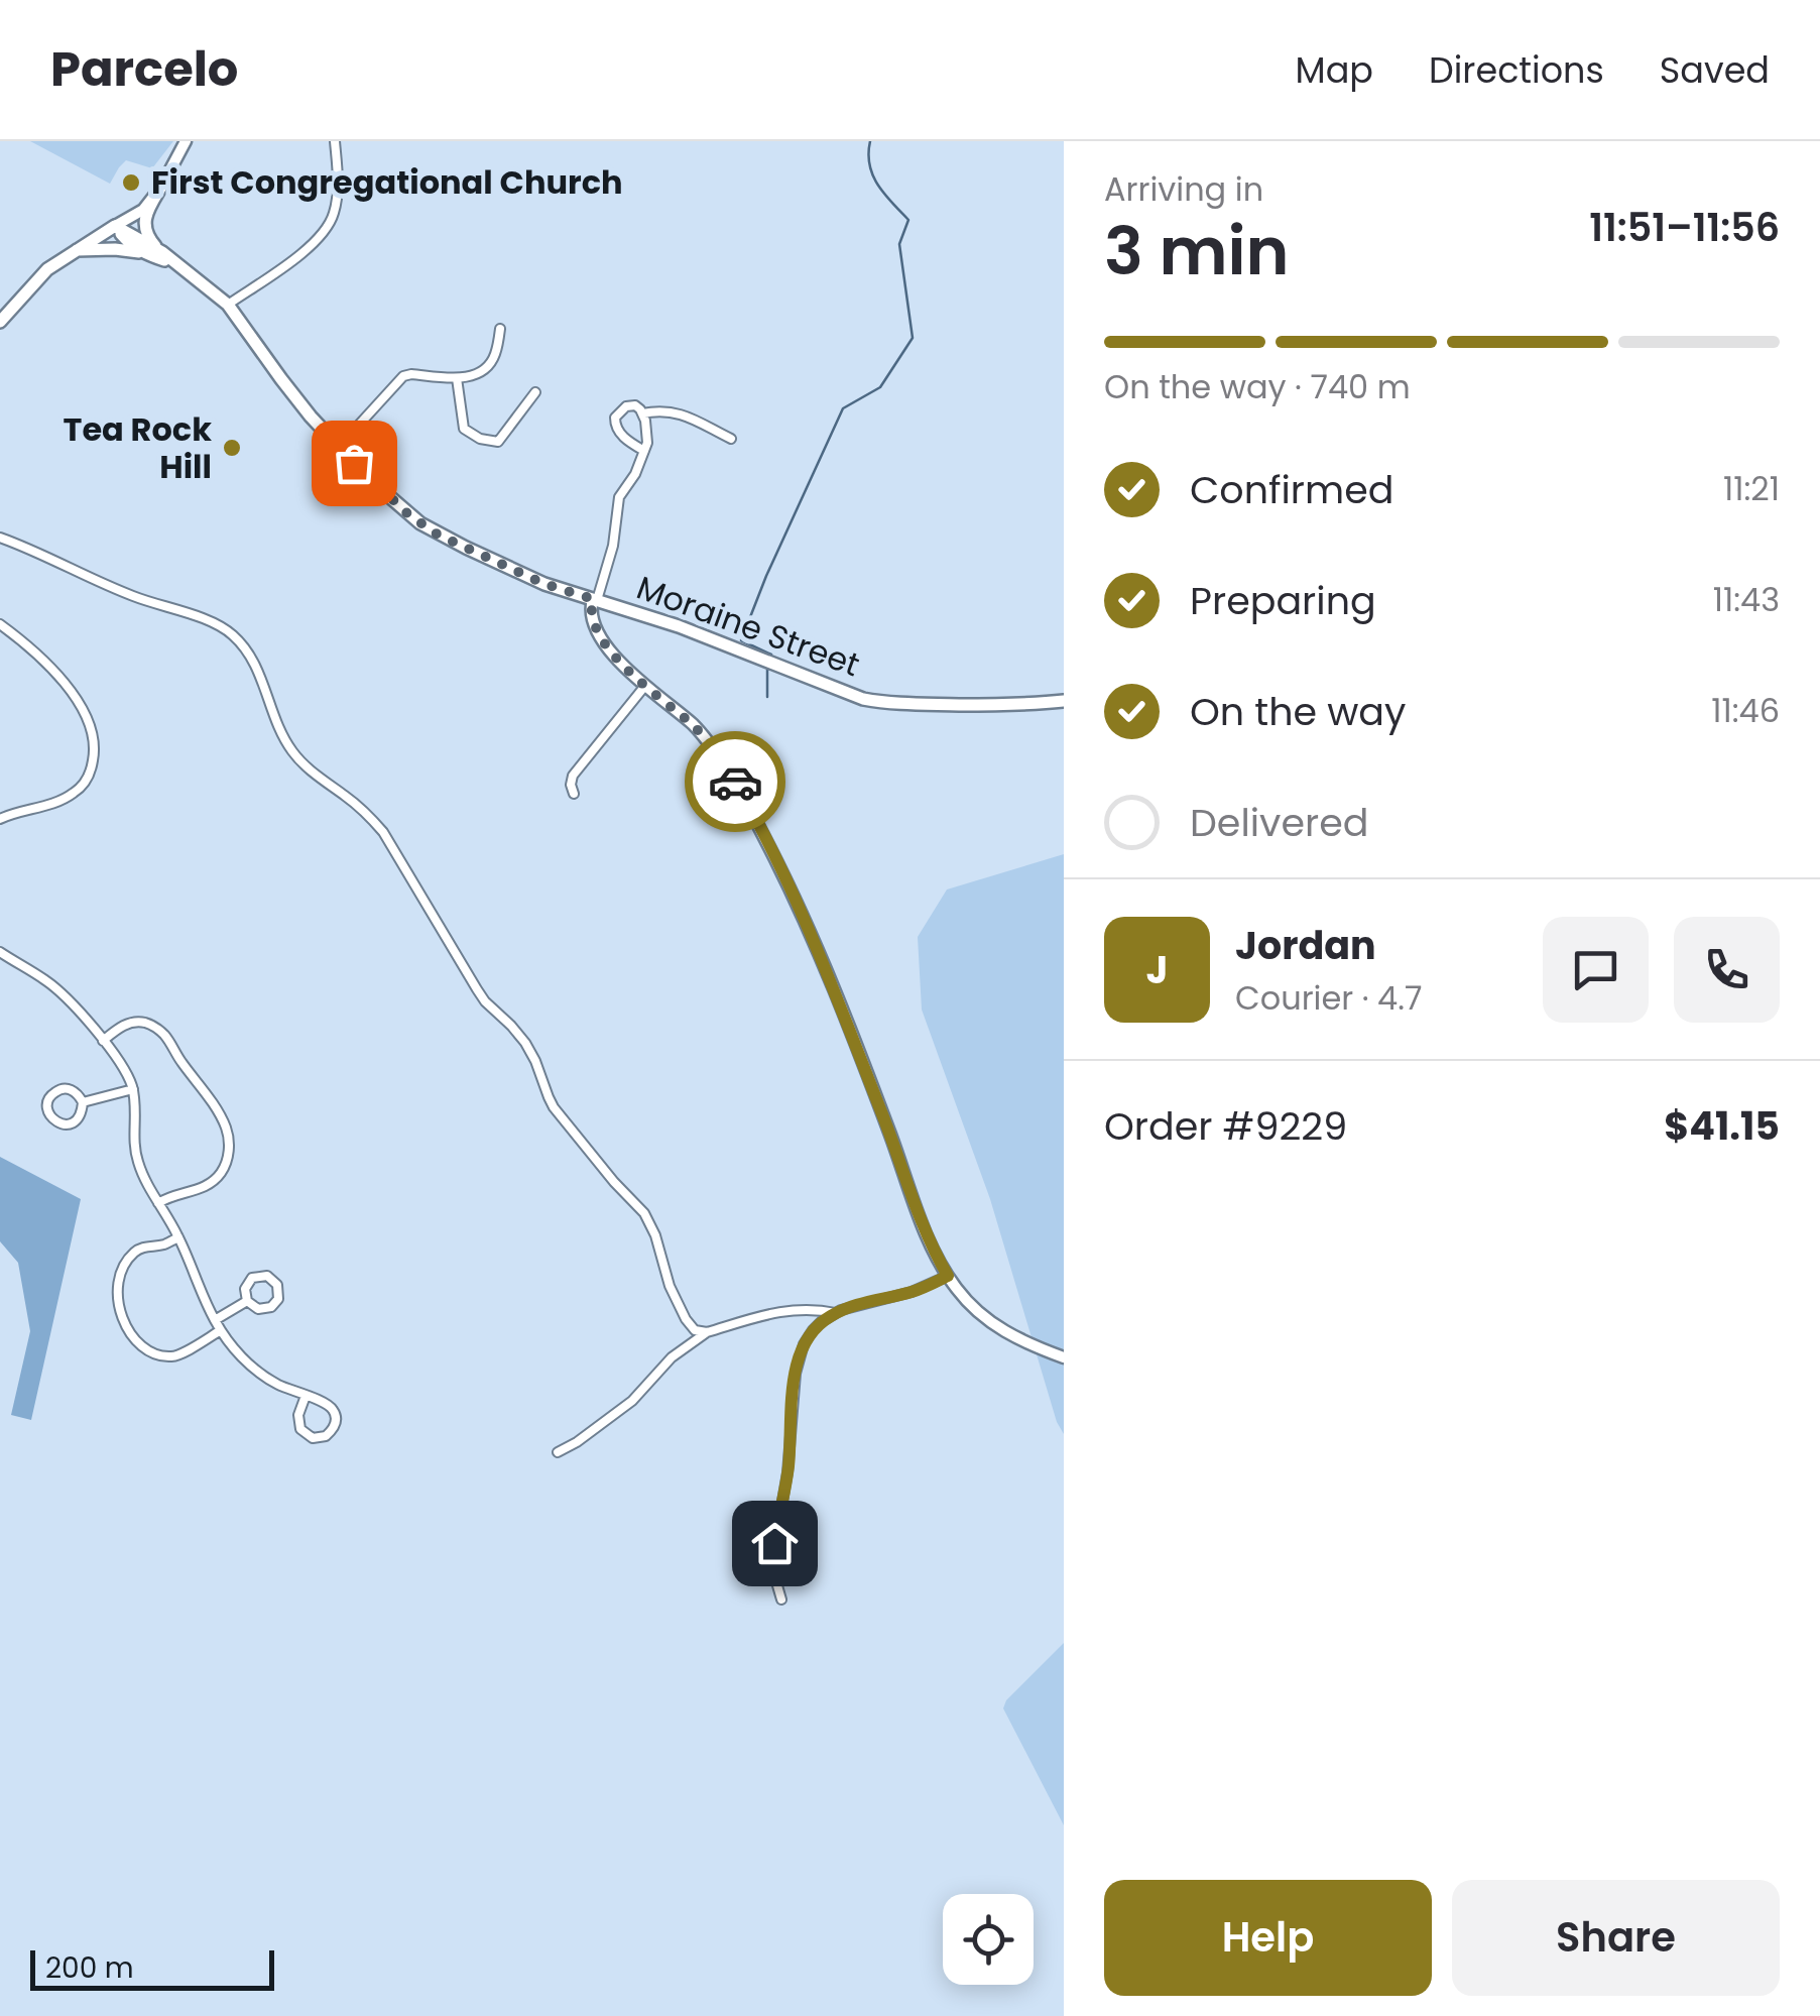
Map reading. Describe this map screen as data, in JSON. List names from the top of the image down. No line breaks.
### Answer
{"streets":{"main road":["Moraine Street"]},"places":["First Congregational Church","Tea Rock Hill"],"scale_bar":"200 m","page":{"header":"Parcelo","nav":["Map","Directions","Saved"],"heading":["3 min","Arriving in","11:51–11:56"],"panel":["Jordan","Courier · 4.7","Order #9229","$41.15"],"bar":"On the way · 740 m","list":[["Confirmed","11:21"],["Preparing","11:43"],["On the way","11:46"],"Delivered"],"round":"J","buttons":["Help","Share"],"scale":"200 m"}}
